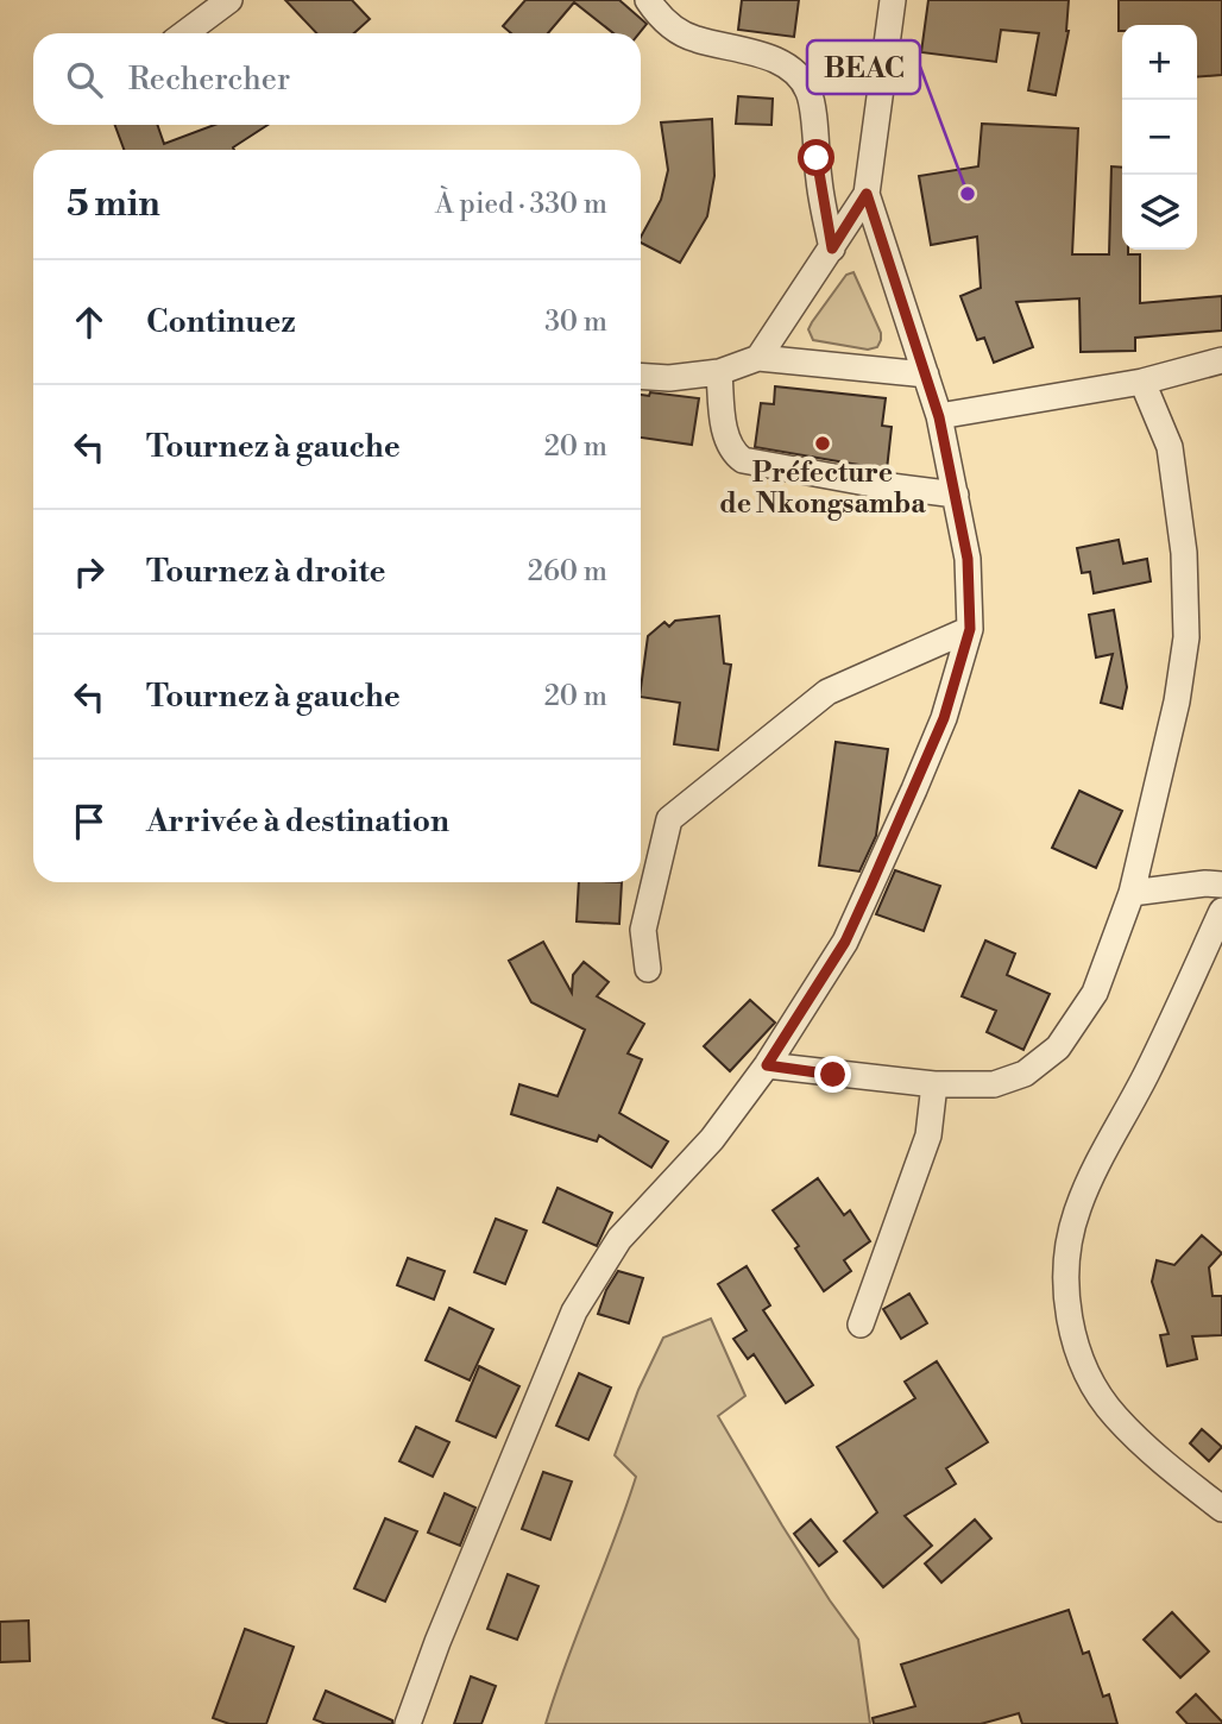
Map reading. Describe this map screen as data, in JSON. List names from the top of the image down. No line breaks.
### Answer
{"places":["BEAC","Préfecture de Nkongsamba"],"page":{"map_buttons":["+","−"],"search":"Rechercher","heading":["5 min","À pied · 330 m"],"list":[["Continuez","30 m"],["Tournez à gauche","20 m"],["Tournez à droite","260 m"],["Tournez à gauche","20 m"],"Arrivée à destination"]}}
